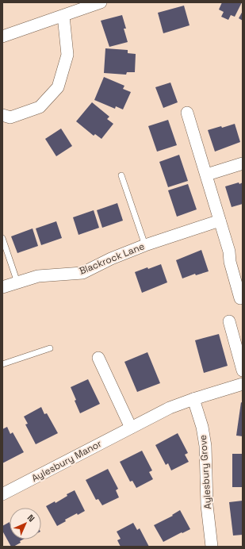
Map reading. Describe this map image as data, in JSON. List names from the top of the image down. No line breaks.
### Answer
{"streets":{"street":["Blackrock Lane","Aylesbury Manor","Aylesbury Grove"]},"crossings":[["Aylesbury Manor","Aylesbury Grove"]],"north":"top right"}
